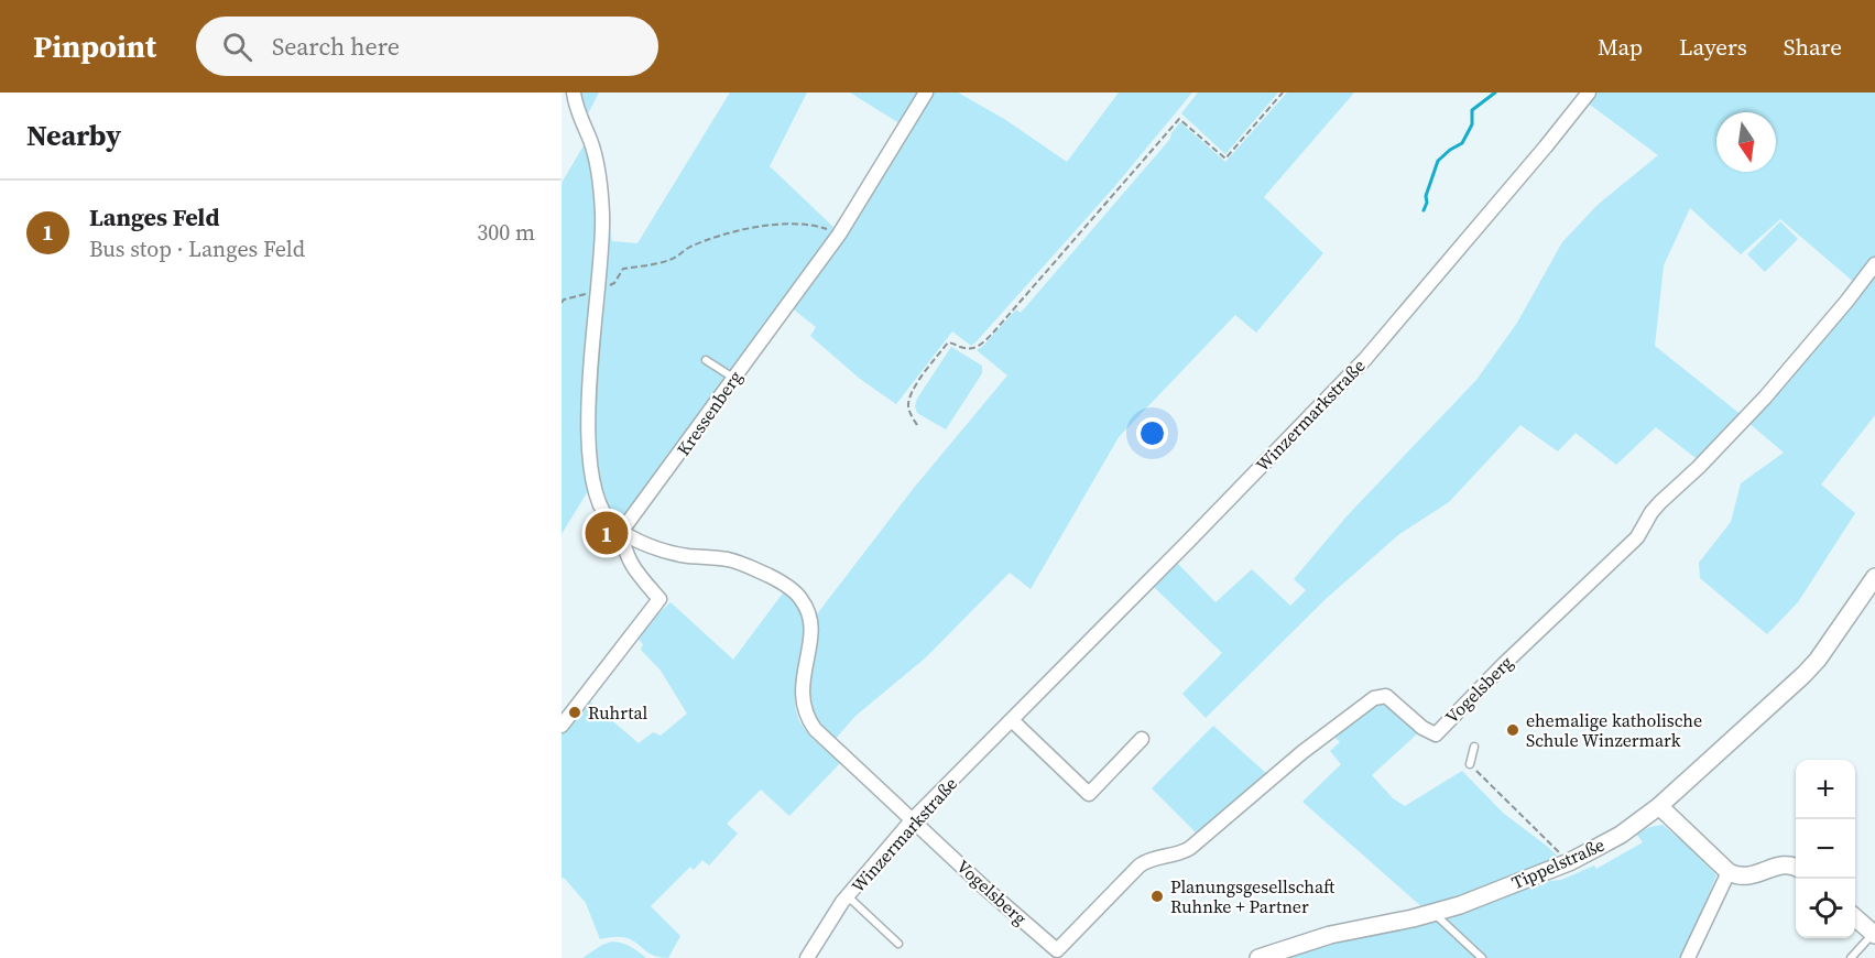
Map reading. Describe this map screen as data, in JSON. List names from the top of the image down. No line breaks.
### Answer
{"streets":{"street":["Kressenberg","Winzermarkstraße","Vogelsberg","Tippelstraße"]},"crossings":[["Winzermarkstraße","Vogelsberg"]],"places":["Ruhrtal","ehemalige katholische Schule Winzermark","Planungsgesellschaft Ruhnke + Partner"],"north":"bottom","page":{"header":"Pinpoint","search":"Search here","nav":["Map","Layers","Share"],"heading":"Nearby","list":[{"mark":"1","name":"Langes Feld","note":"Bus stop · Langes Feld","value":"300 m"}],"pins":"1","map_buttons":["+","−"]}}
